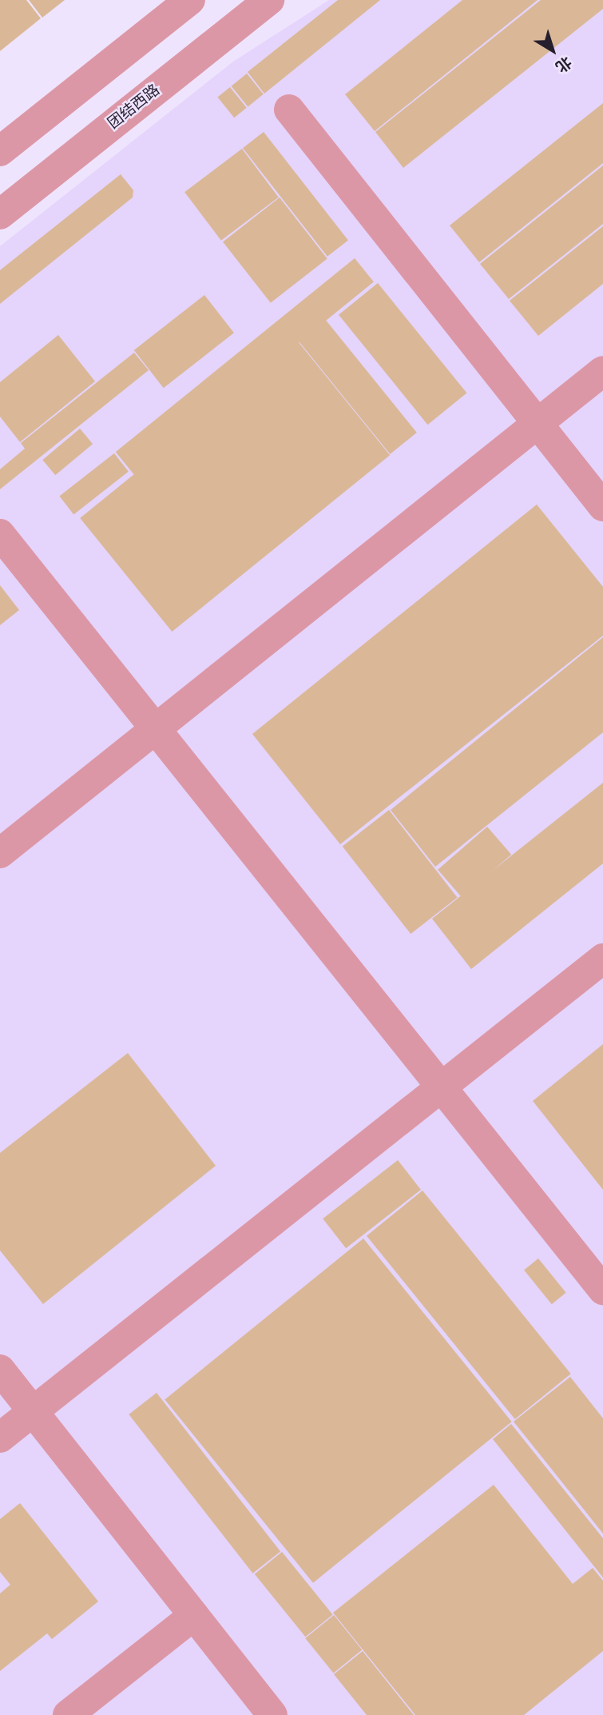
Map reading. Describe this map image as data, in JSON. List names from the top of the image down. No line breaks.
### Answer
{"streets":{"street":["团结西路"]},"north":"bottom right"}
